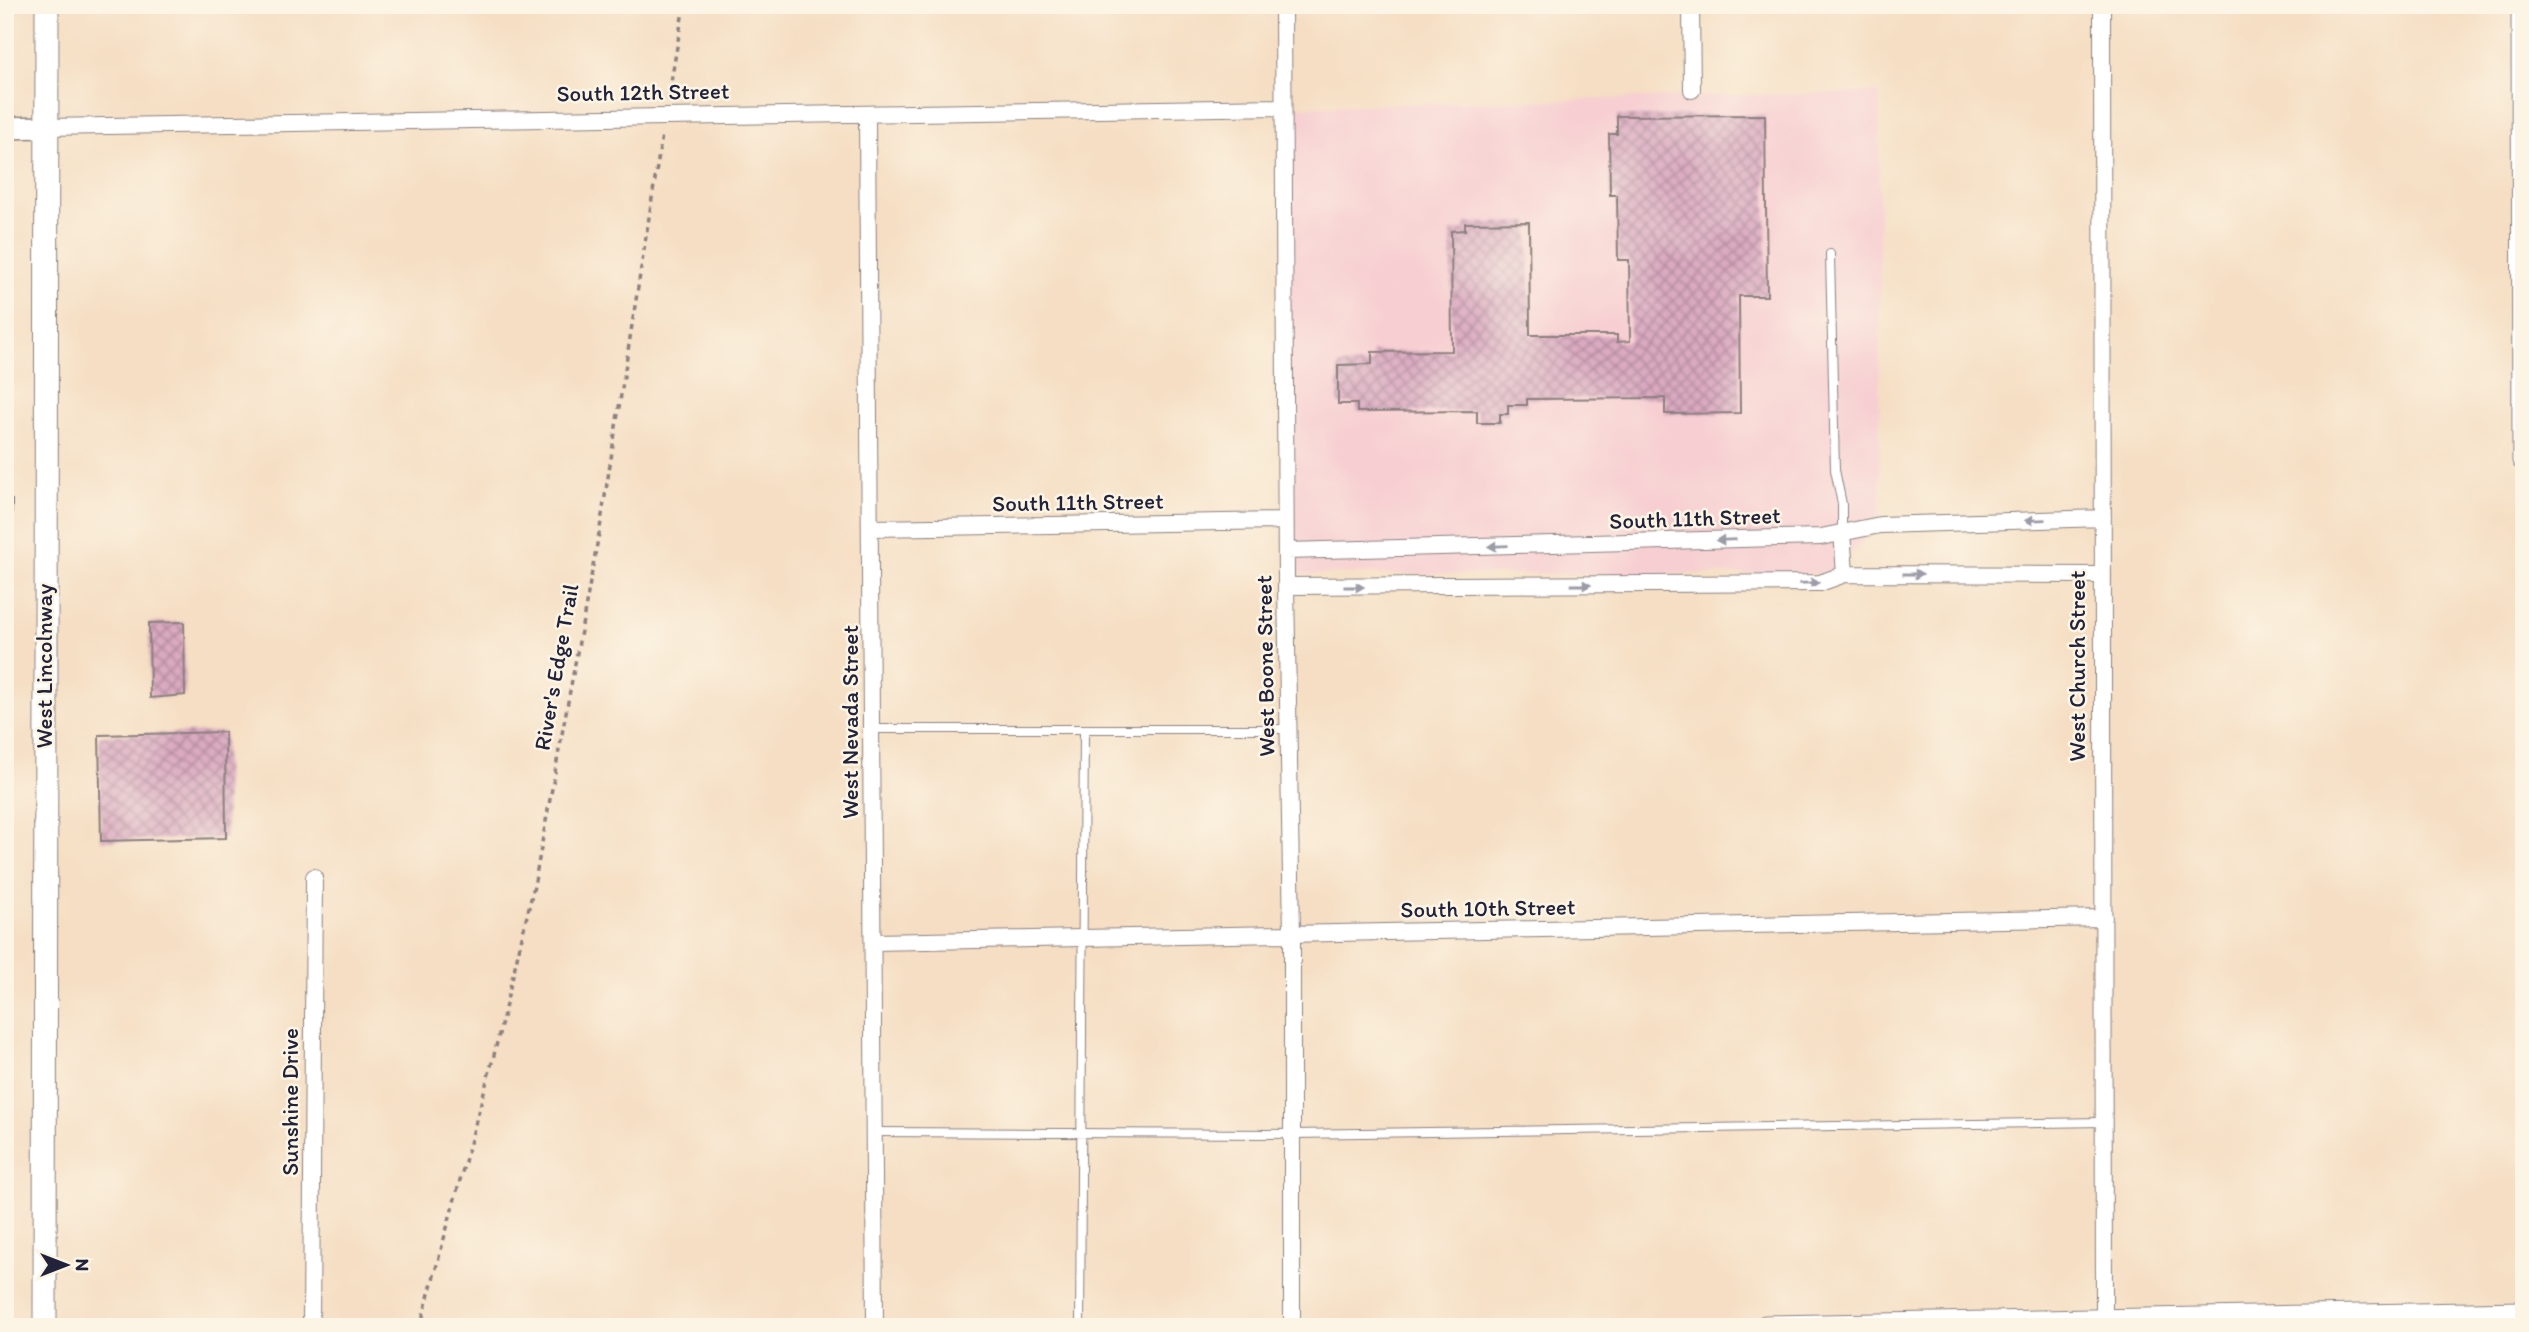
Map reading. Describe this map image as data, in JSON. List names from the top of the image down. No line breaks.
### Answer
{"streets":{"main road":["West Lincolnway"],"street":["South 12th Street","South 11th Street","West Boone Street","West Church Street","West Nevada Street","South 10th Street","Sunshine Drive"],"path":["River's Edge Trail"]},"crossings":[["South 12th Street","West Lincolnway"],["South 12th Street","West Boone Street"],["South 12th Street","River's Edge Trail"],["South 12th Street","West Nevada Street"],["South 11th Street","West Boone Street"],["South 11th Street","West Church Street"],["South 11th Street","West Nevada Street"],["West Boone Street","South 10th Street"],["West Church Street","South 10th Street"],["West Nevada Street","South 10th Street"]],"north":"right"}
